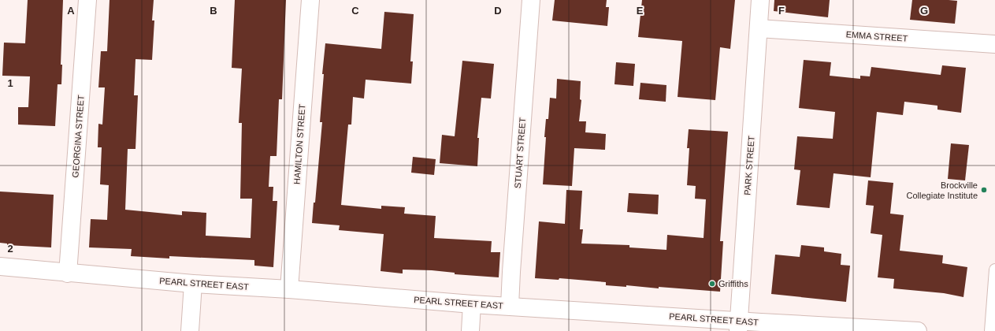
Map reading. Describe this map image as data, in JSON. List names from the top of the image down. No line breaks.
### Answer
{"streets":{"street":["EMMA STREET","GEORGINA STREET","HAMILTON STREET","STUART STREET","PARK STREET","PEARL STREET EAST"]},"crossings":[["EMMA STREET","PARK STREET"],["GEORGINA STREET","PEARL STREET EAST"],["HAMILTON STREET","PEARL STREET EAST"],["STUART STREET","PEARL STREET EAST"],["PARK STREET","PEARL STREET EAST"]],"places":["Brockville Collegiate Institute","Griffiths"],"grid":{"columns":["A","B","C","D","E","F","G"],"rows":["1","2"]}}
